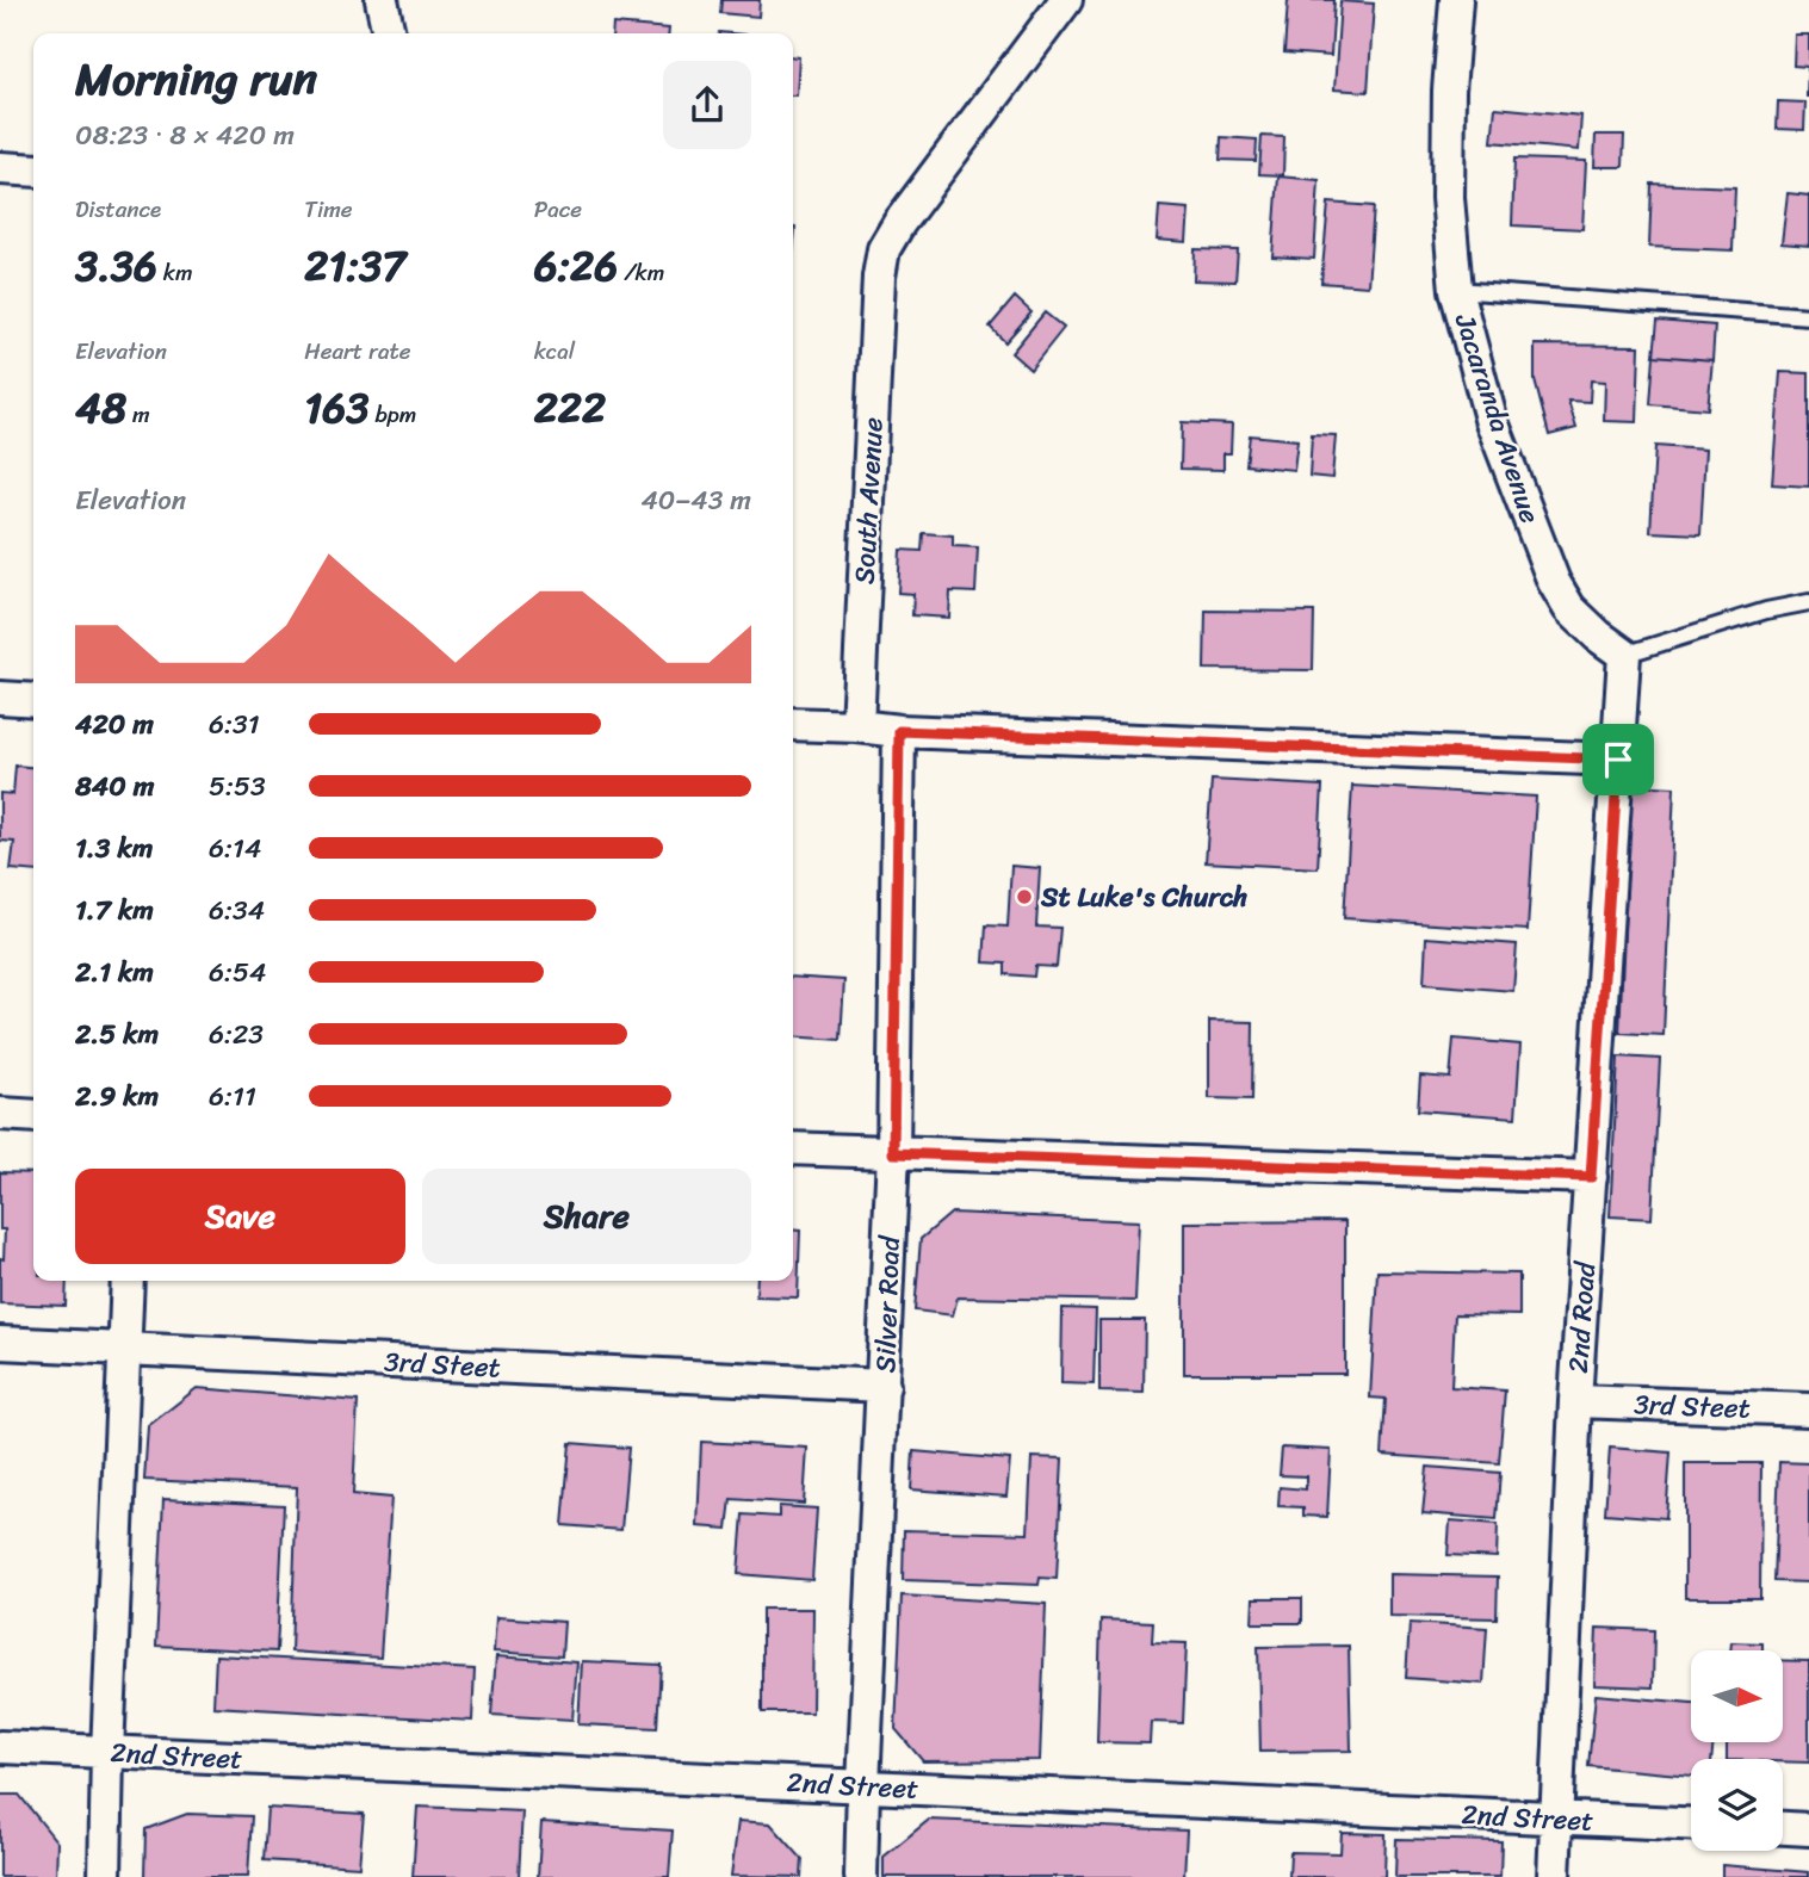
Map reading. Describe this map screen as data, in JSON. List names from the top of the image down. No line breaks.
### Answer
{"streets":{"street":["Jacaranda Avenue","South Avenue","Silver Road","2nd Road","3rd Steet","2nd Street"]},"crossings":[["Jacaranda Avenue","2nd Road"],["Silver Road","3rd Steet"],["Silver Road","2nd Street"],["2nd Road","3rd Steet"],["2nd Road","2nd Street"]],"places":["St Luke's Church"],"north":"right","page":{"heading":["Morning run","08:23 · 8 × 420 m"],"stats":[["Distance","3.36 km"],["Time","21:37"],["Pace","6:26 /km"],["Elevation","48 m"],["Heart rate","163 bpm"],["kcal","222"]],"chart":["Elevation","40–43 m"],"list":[{"name":"420 m","note":"6:31"},{"name":"840 m","note":"5:53"},{"name":"1.3 km","note":"6:14"},{"name":"1.7 km","note":"6:34"},{"name":"2.1 km","note":"6:54"},{"name":"2.5 km","note":"6:23"},{"name":"2.9 km","note":"6:11"}],"buttons":["Save","Share"]}}
